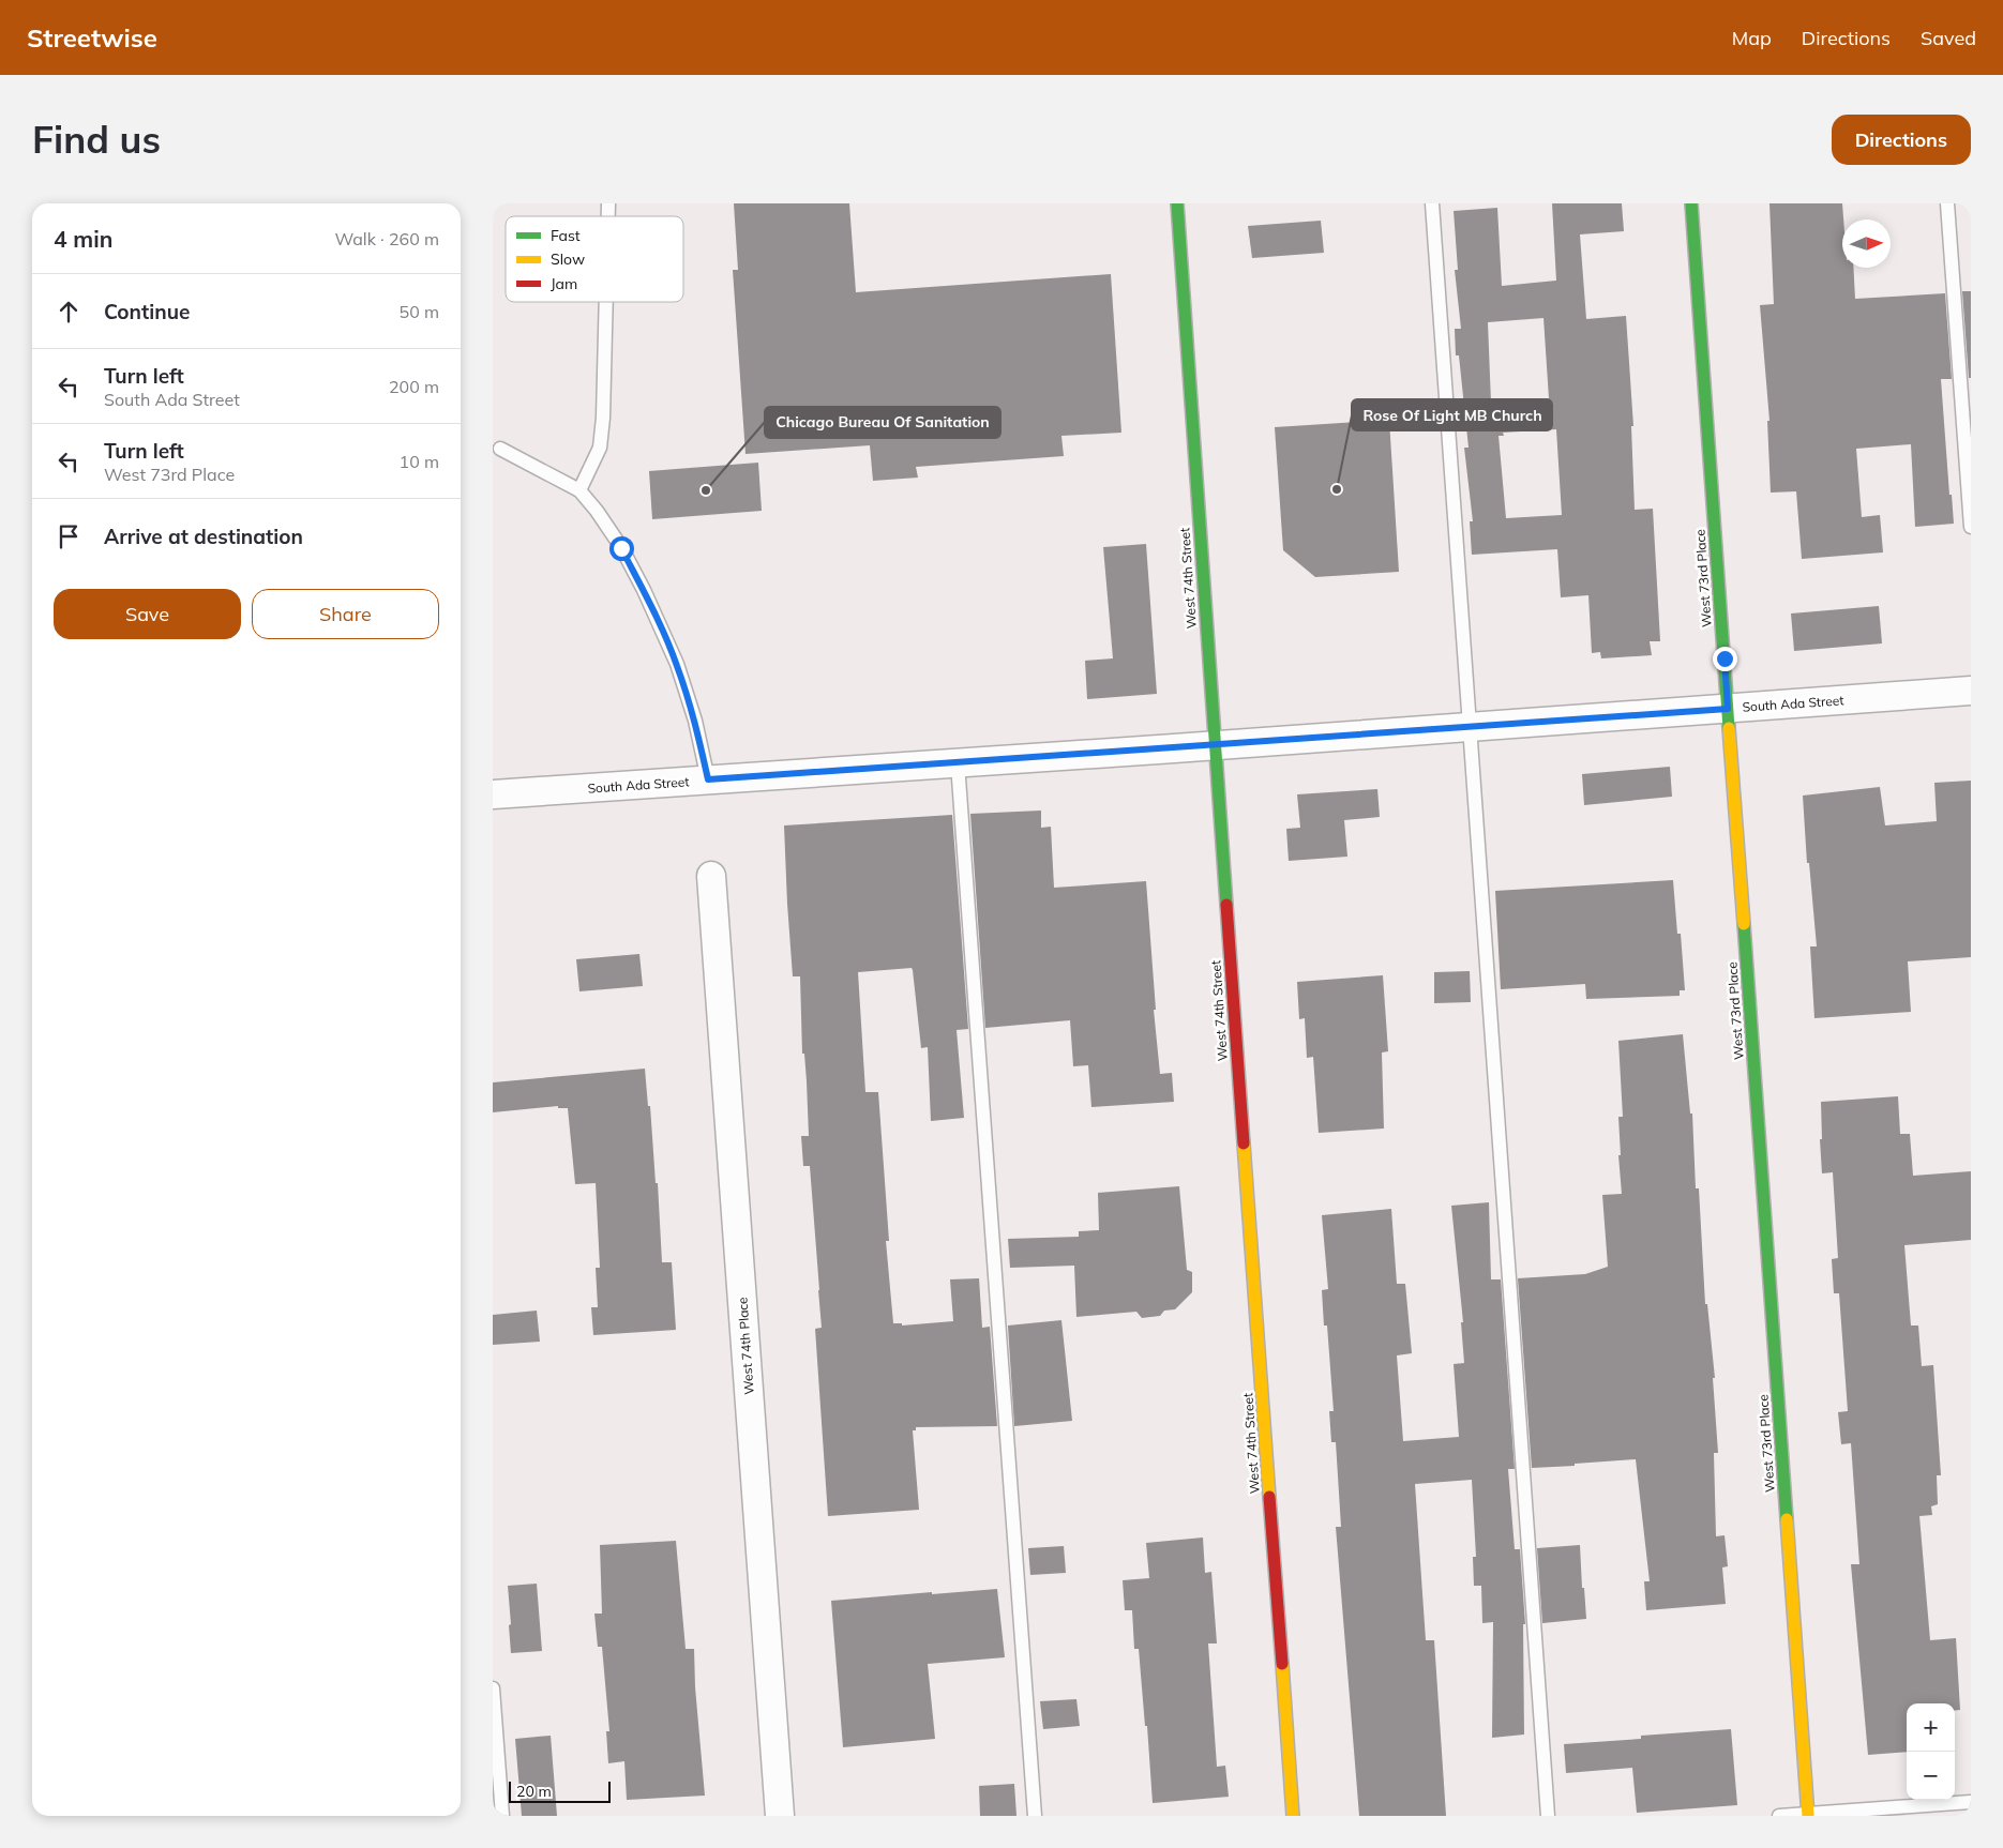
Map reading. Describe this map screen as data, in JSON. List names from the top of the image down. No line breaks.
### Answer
{"streets":{"street":["West 74th Street","West 73rd Place","South Ada Street","West 74th Place"]},"crossings":[["West 74th Street","South Ada Street"],["West 73rd Place","South Ada Street"]],"places":["Rose Of Light MB Church","Chicago Bureau Of Sanitation"],"legend":["Fast","Slow","Jam"],"scale_bar":"20 m","north":"right","page":{"header":"Streetwise","nav":["Map","Directions","Saved"],"buttons":["Directions",["Save","Share"]],"title":"Find us","heading":["4 min","Walk · 260 m"],"list":[["Continue","50 m"],["Turn left","South Ada Street","200 m"],["Turn left","West 73rd Place","10 m"],"Arrive at destination"],"map_buttons":["+","−"],"scale":"20 m"}}
